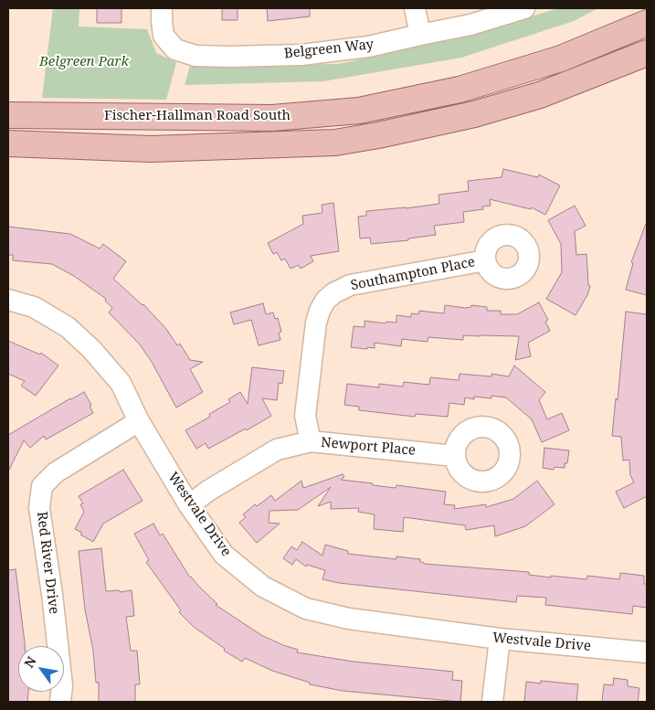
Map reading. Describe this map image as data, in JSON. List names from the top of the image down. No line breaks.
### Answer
{"streets":{"main road":["Fischer-Hallman Road South"],"street":["Belgreen Way","Southampton Place","Newport Place","Westvale Drive","Red River Drive"]},"crossings":[["Southampton Place","Newport Place"],["Newport Place","Westvale Drive"],["Westvale Drive","Red River Drive"]],"parks":["Belgreen Park"],"north":"top left"}
